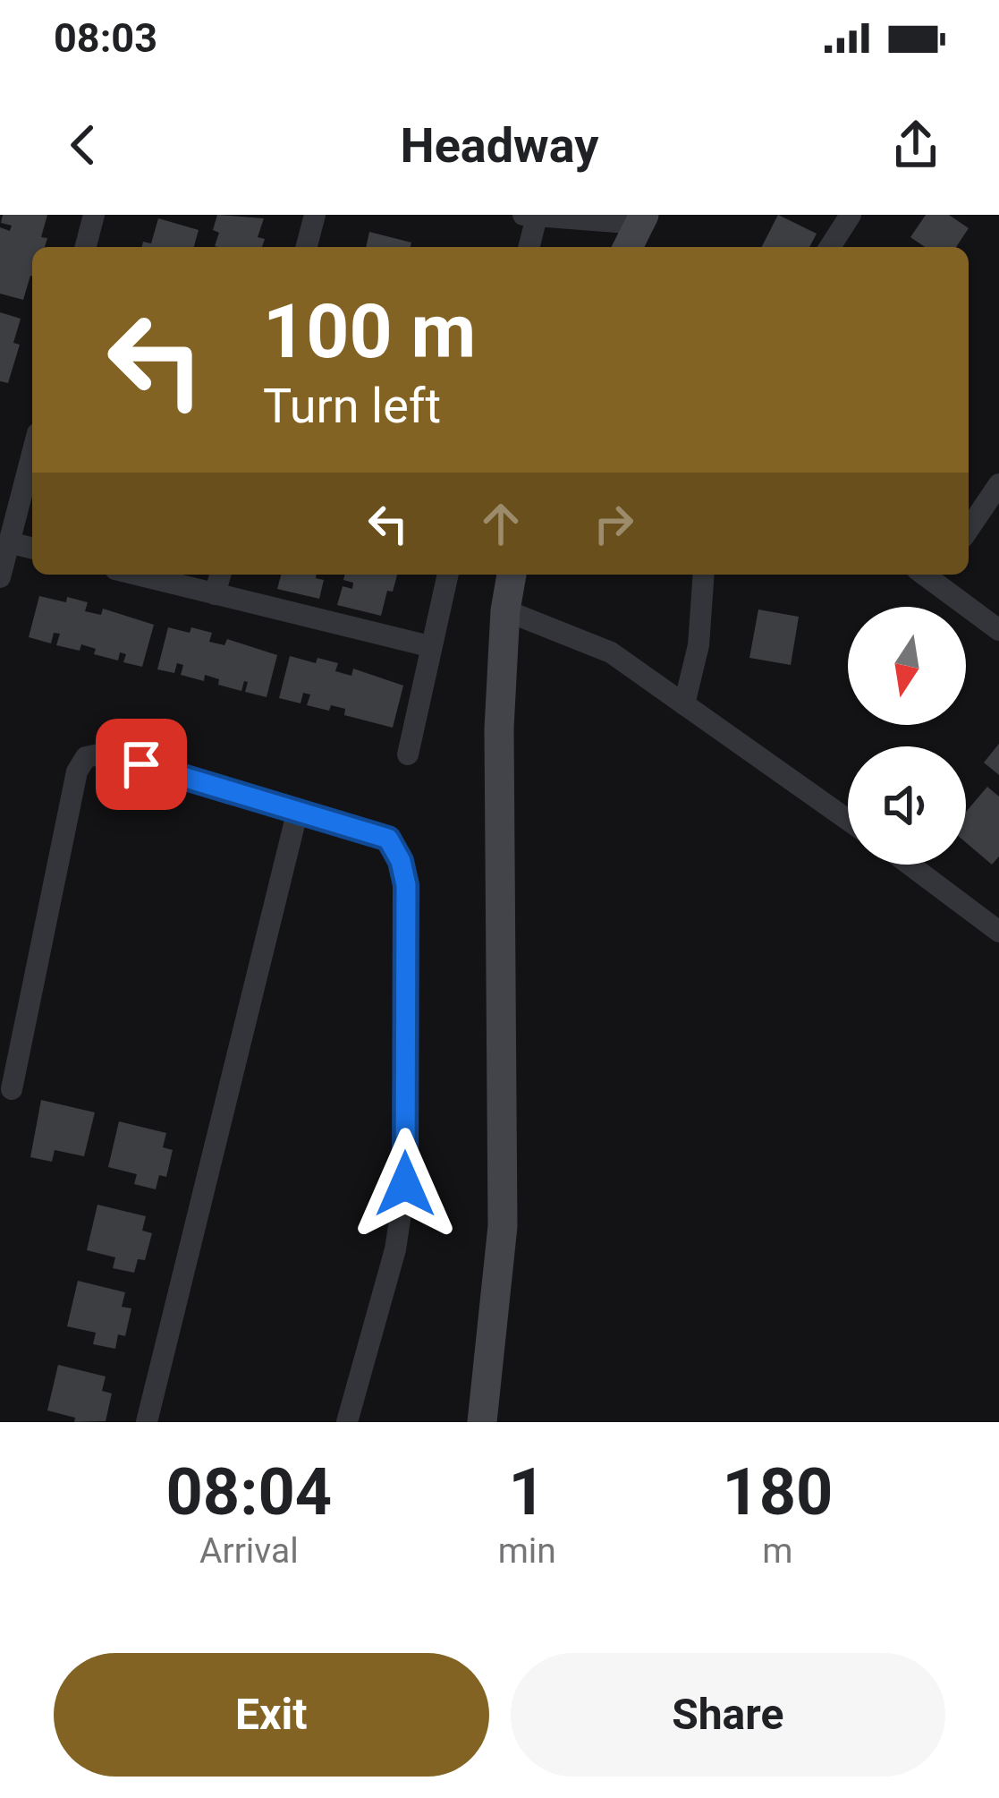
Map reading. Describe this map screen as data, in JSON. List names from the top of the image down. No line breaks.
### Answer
{"north":"bottom","page":{"status":"08:03","header":"Headway","turn":["100 m","Turn left"],"eta":["08:04","Arrival","1","min","180","m"],"buttons":["Exit","Share"]}}
